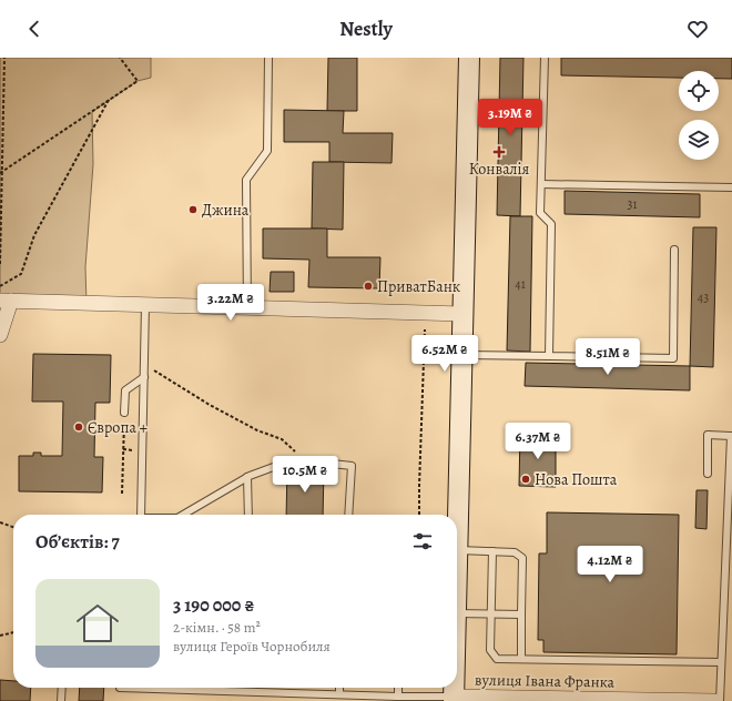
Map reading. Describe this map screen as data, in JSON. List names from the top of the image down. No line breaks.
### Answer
{"streets":{"street":["вулиця Івана Франка"]},"places":{"health":["Конвалія"],"other":["Джина","ПриватБанк","Європа +","Нова Пошта"]},"house_numbers":["31","41","43"],"page":{"header":"Nestly","price":["3.19M ₴","3.22M ₴","6.52M ₴","8.51M ₴","6.37M ₴","10.5M ₴","4.12M ₴"],"heading":"Об’єктів: 7","list":[{"name":"3 190 000 ₴","note":"2-кімн. · 58 m² · вулиця Героїв Чорнобиля"}]}}
